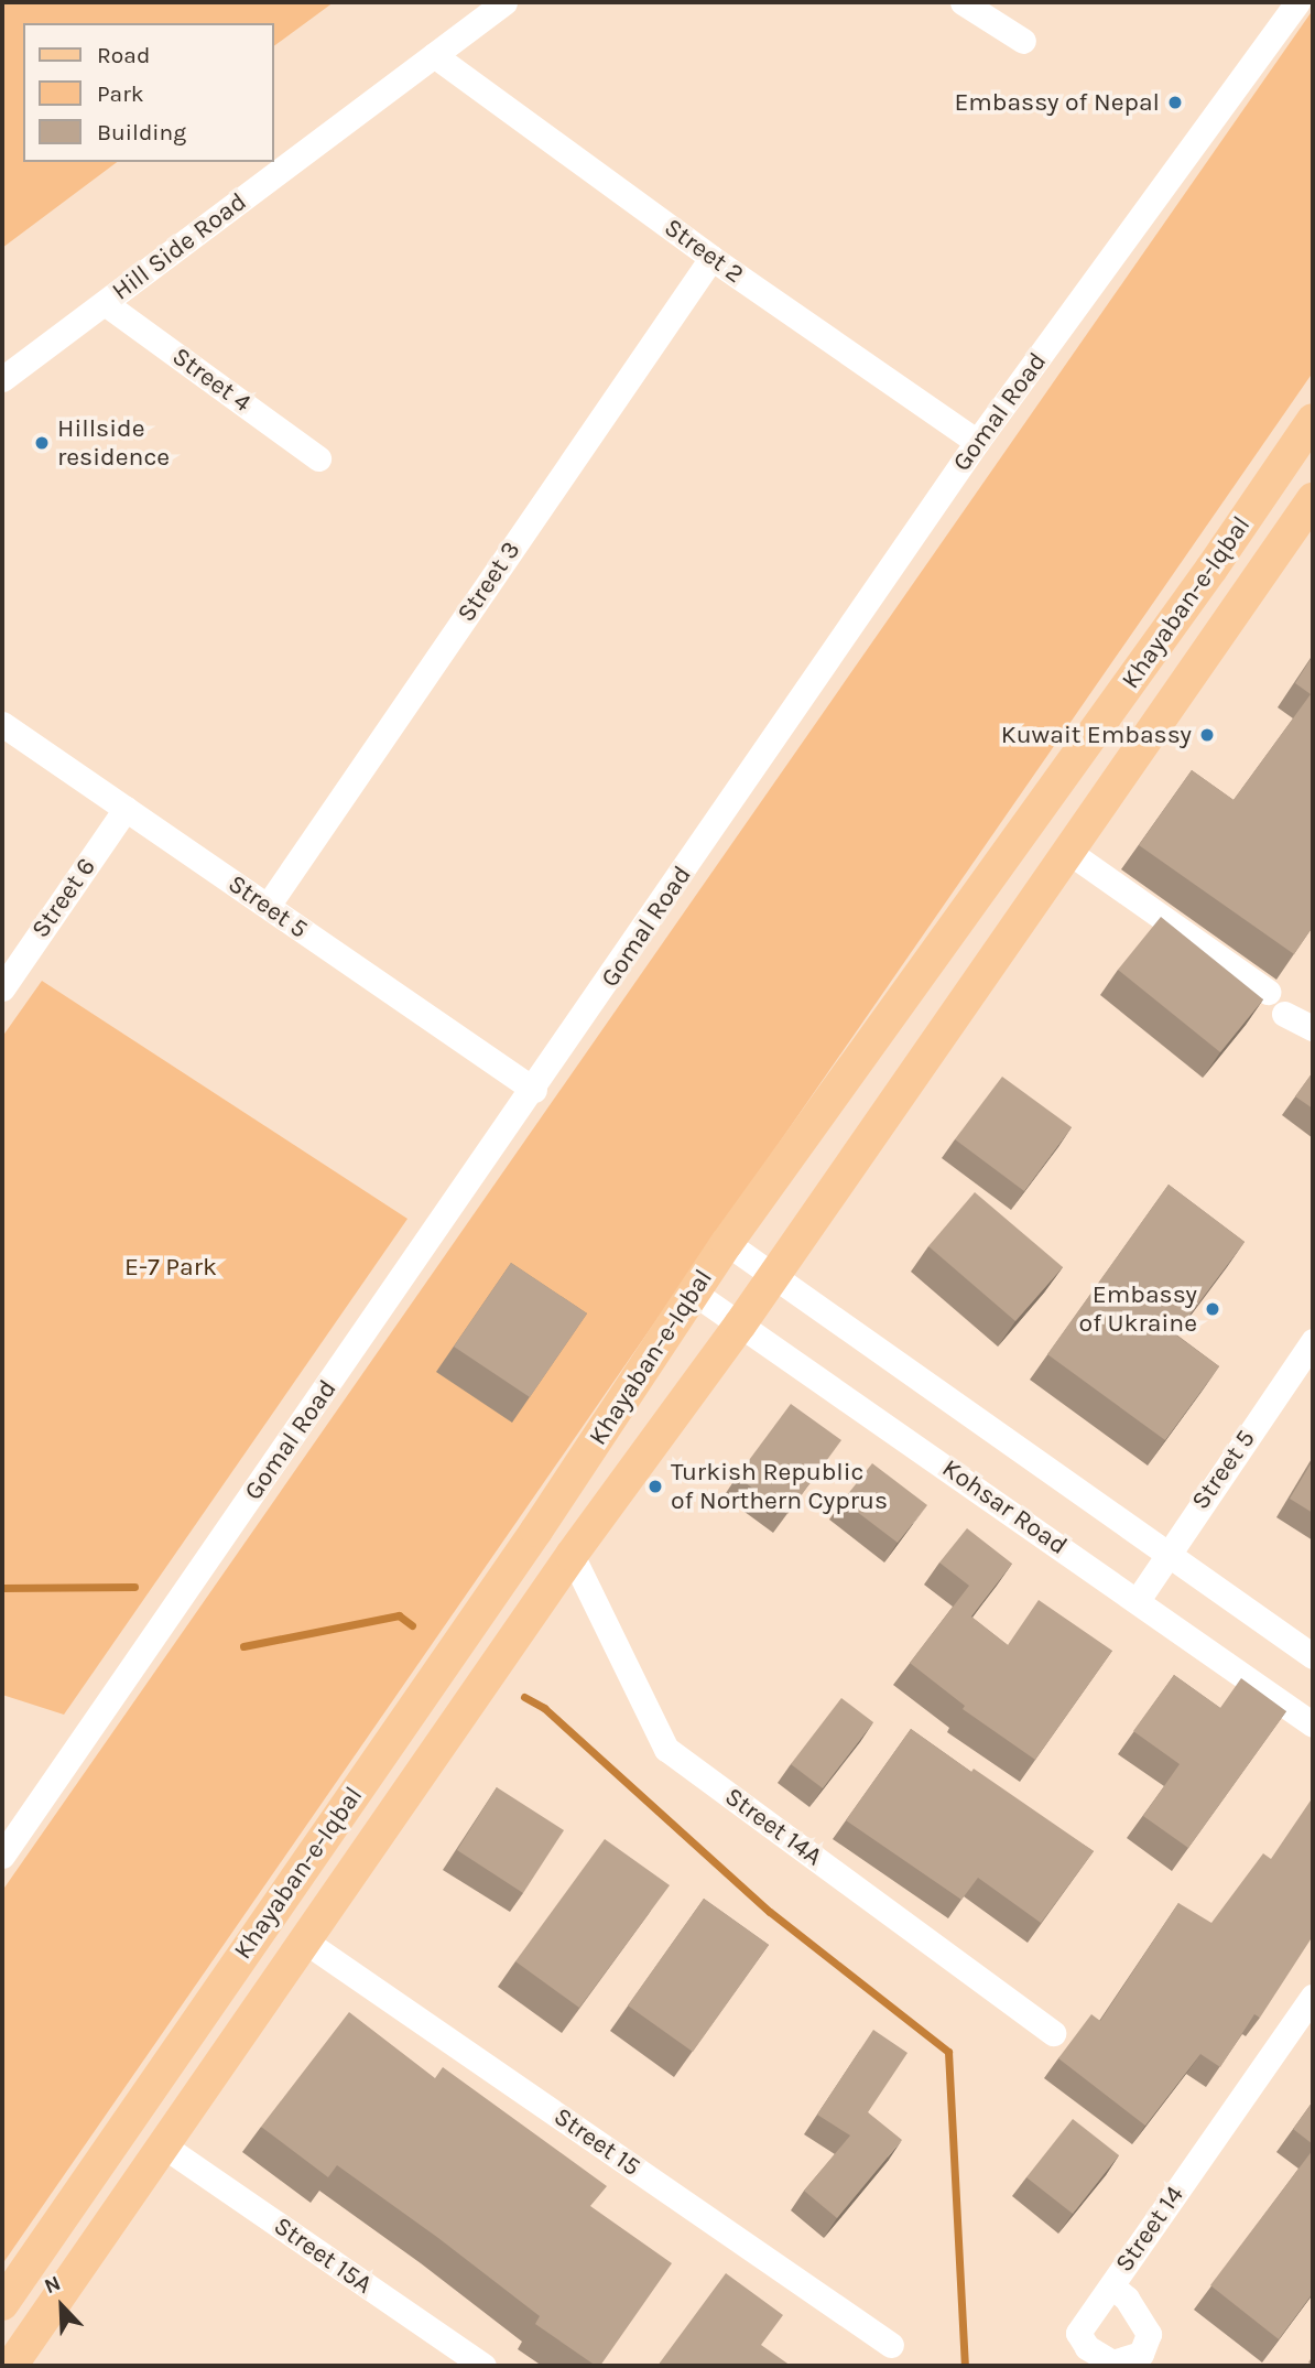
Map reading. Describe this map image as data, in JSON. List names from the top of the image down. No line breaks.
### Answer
{"streets":{"main road":["Khayaban-e-Iqbal"],"street":["Hill Side Road","Street 2","Street 4","Gomal Road","Street 3","Street 6","Street 5","Kohsar Road","Street 14A","Street 15","Street 14","Street 15A"]},"crossings":[["Hill Side Road","Street 2"],["Hill Side Road","Street 4"],["Street 2","Gomal Road"],["Street 2","Street 3"],["Gomal Road","Street 5"],["Street 3","Street 5"],["Khayaban-e-Iqbal","Kohsar Road"],["Khayaban-e-Iqbal","Street 14A"],["Khayaban-e-Iqbal","Street 15"],["Khayaban-e-Iqbal","Street 15A"],["Street 6","Street 5"],["Street 5","Kohsar Road"]],"parks":["E-7 Park"],"places":["Embassy of Nepal","Hillside residence","Kuwait Embassy","Embassy of Ukraine","Turkish Republic of Northern Cyprus"],"legend":["Road","Park","Building"],"north":"top left"}
